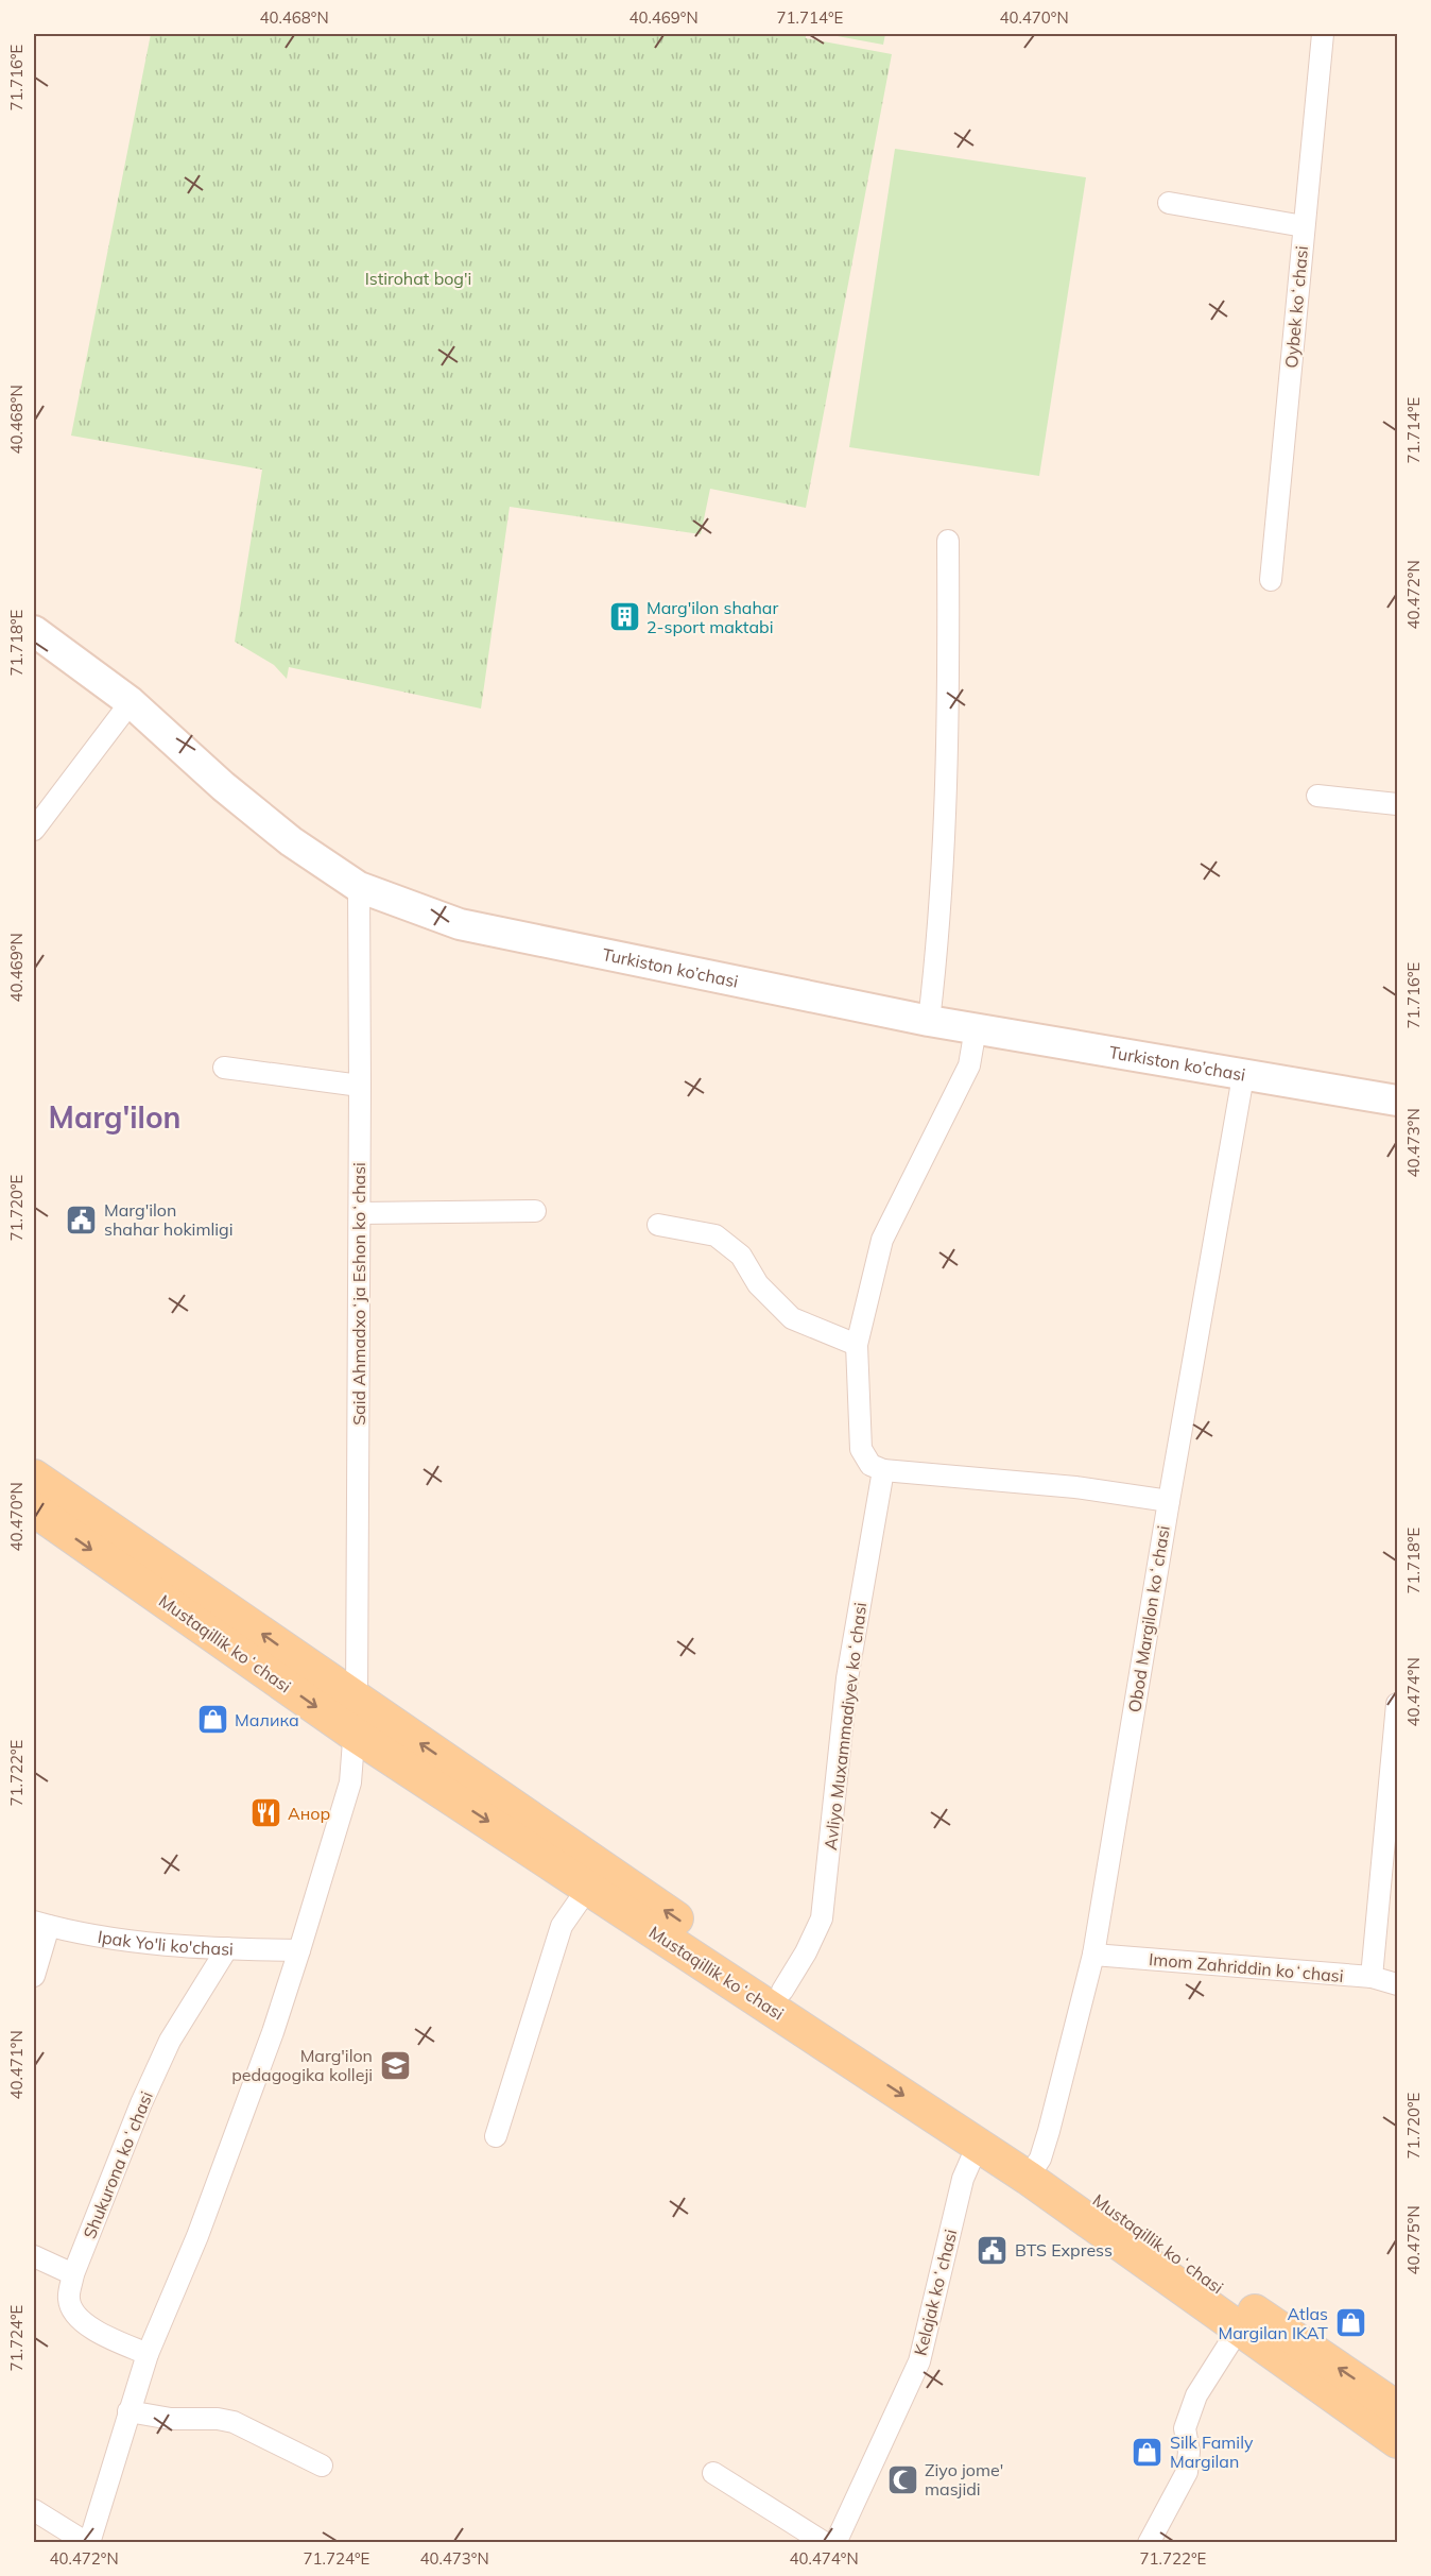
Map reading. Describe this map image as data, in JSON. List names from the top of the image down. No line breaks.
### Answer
{"streets":{"main road":["Turkiston ko’chasi","Mustaqillik koʻchasi"],"street":["Oybek koʻchasi","Said Ahmadxoʻja Eshon koʻchasi","Obod Margilon koʻchasi","Avliyo Muxammadiyev koʻchasi","Ipak Yo'li ko'chasi","Imom Zahriddin koʻchasi","Shukurona koʻchasi","Kelajak koʻchasi"]},"crossings":[["Turkiston ko’chasi","Said Ahmadxoʻja Eshon koʻchasi"],["Turkiston ko’chasi","Obod Margilon koʻchasi"],["Said Ahmadxoʻja Eshon koʻchasi","Mustaqillik koʻchasi"],["Said Ahmadxoʻja Eshon koʻchasi","Ipak Yo'li ko'chasi"],["Said Ahmadxoʻja Eshon koʻchasi","Shukurona koʻchasi"],["Obod Margilon koʻchasi","Mustaqillik koʻchasi"],["Obod Margilon koʻchasi","Imom Zahriddin koʻchasi"],["Mustaqillik koʻchasi","Avliyo Muxammadiyev koʻchasi"],["Mustaqillik koʻchasi","Kelajak koʻchasi"],["Ipak Yo'li ko'chasi","Shukurona koʻchasi"]],"districts":["Marg'ilon"],"parks":["Istirohat bog'i"],"places":{"building":["Marg'ilon shahar 2-sport maktabi"],"public building":["Marg'ilon shahar hokimligi","BTS Express"],"shop":["Малика","Atlas Margilan IKAT","Silk Family Margilan"],"restaurant":["Анор"],"school or university":["Marg'ilon pedagogika kolleji"],"mosque":["Ziyo jome' masjidi"]},"coordinates":["40.468°N","40.469°N","71.714°E","40.470°N","71.716°E","40.472°N","71.718°E","40.473°N","71.720°E","40.474°N","71.722°E","40.471°N","40.475°N","71.724°E"]}
